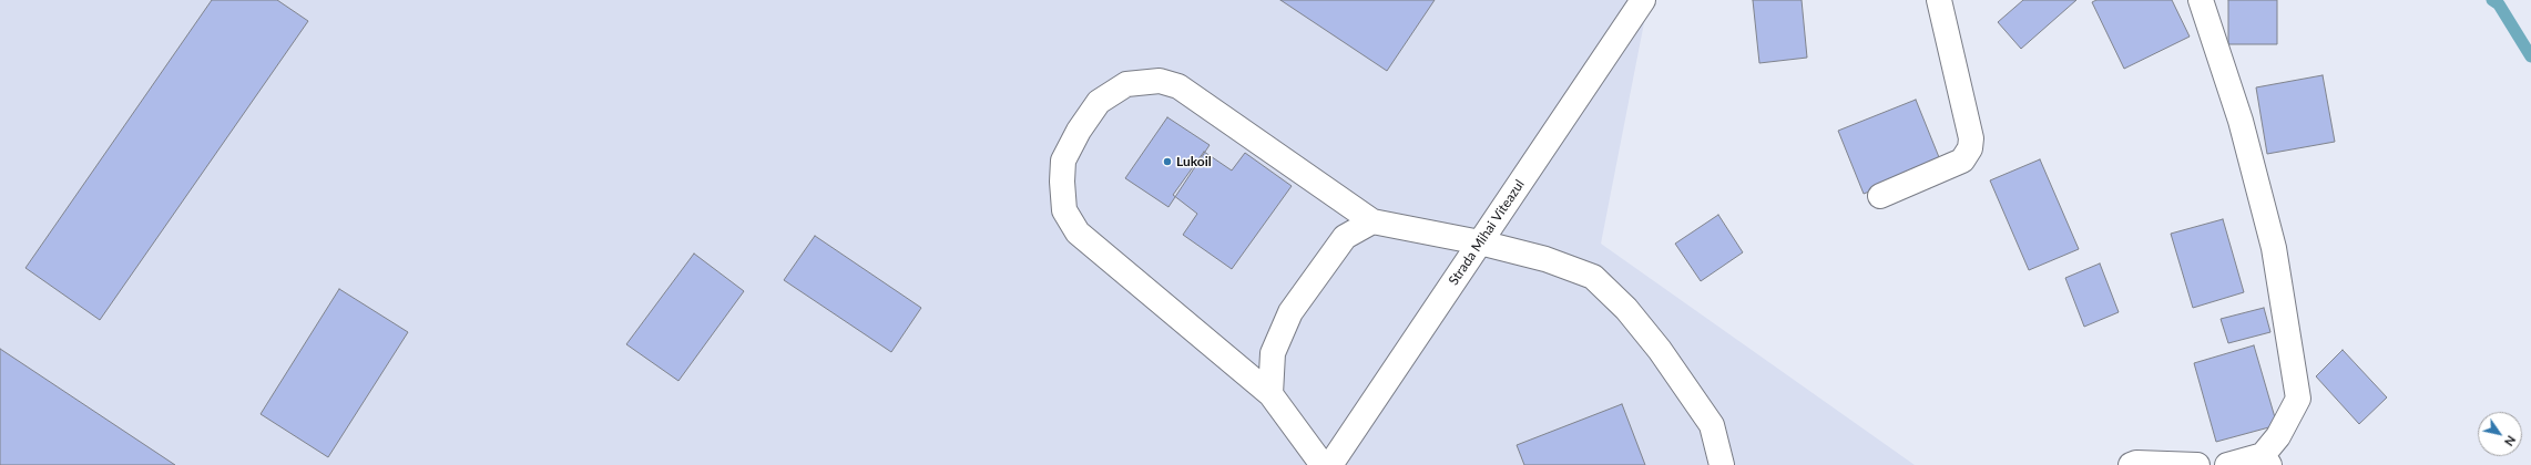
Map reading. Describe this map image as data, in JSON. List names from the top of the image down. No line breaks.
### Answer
{"streets":{"street":["Strada Mihai Viteazul"]},"places":["Lukoil"],"north":"bottom right"}
